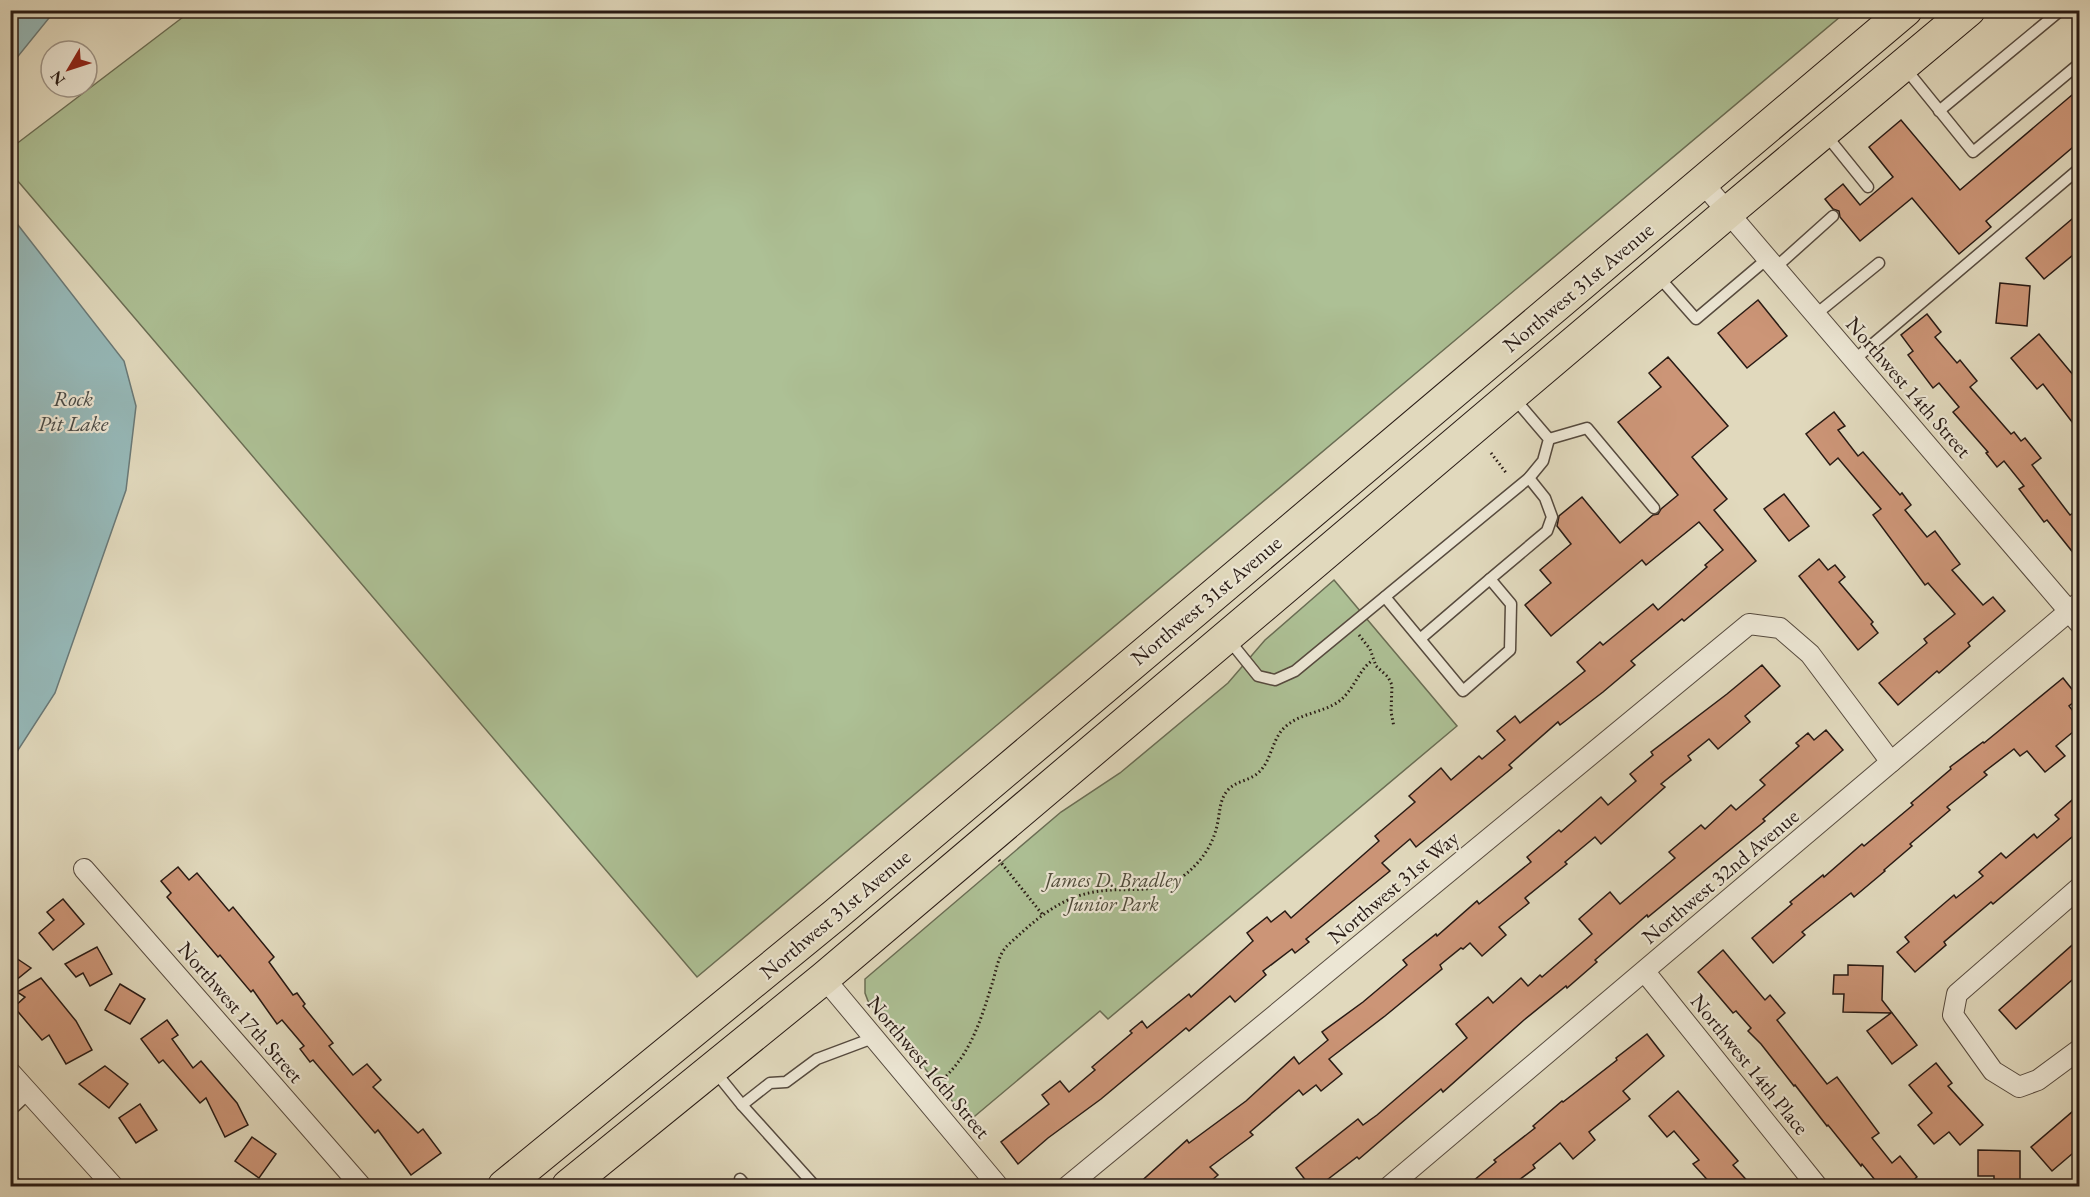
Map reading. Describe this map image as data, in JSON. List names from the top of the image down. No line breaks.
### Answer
{"streets":{"main road":["Northwest 31st Avenue"],"street":["Northwest 14th Street","Northwest 32nd Avenue","Northwest 31st Way","Northwest 17th Street","Northwest 14th Place","Northwest 16th Street"]},"crossings":[["Northwest 31st Avenue","Northwest 14th Street"],["Northwest 31st Avenue","Northwest 16th Street"],["Northwest 14th Street","Northwest 32nd Avenue"],["Northwest 32nd Avenue","Northwest 31st Way"],["Northwest 32nd Avenue","Northwest 14th Place"]],"water":["Rock Pit Lake"],"parks":["James D. Bradley Junior Park"],"north":"bottom left"}
